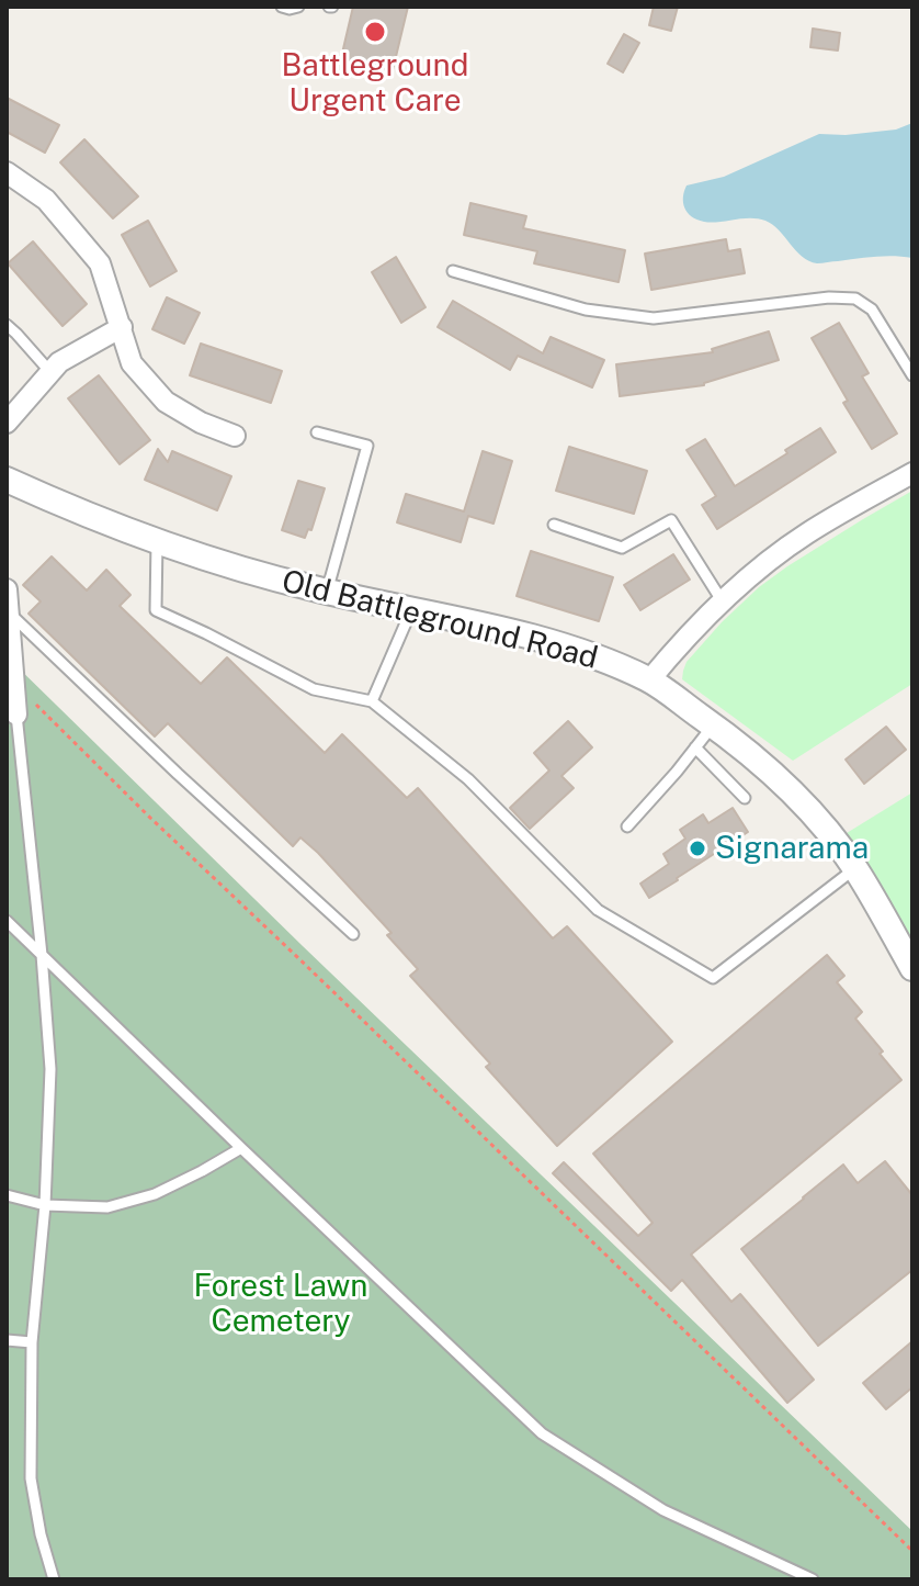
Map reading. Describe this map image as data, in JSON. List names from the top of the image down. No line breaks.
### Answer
{"streets":{"street":["Old Battleground Road"]},"parks":["Forest Lawn Cemetery"],"places":["Battleground Urgent Care","Signarama"]}
